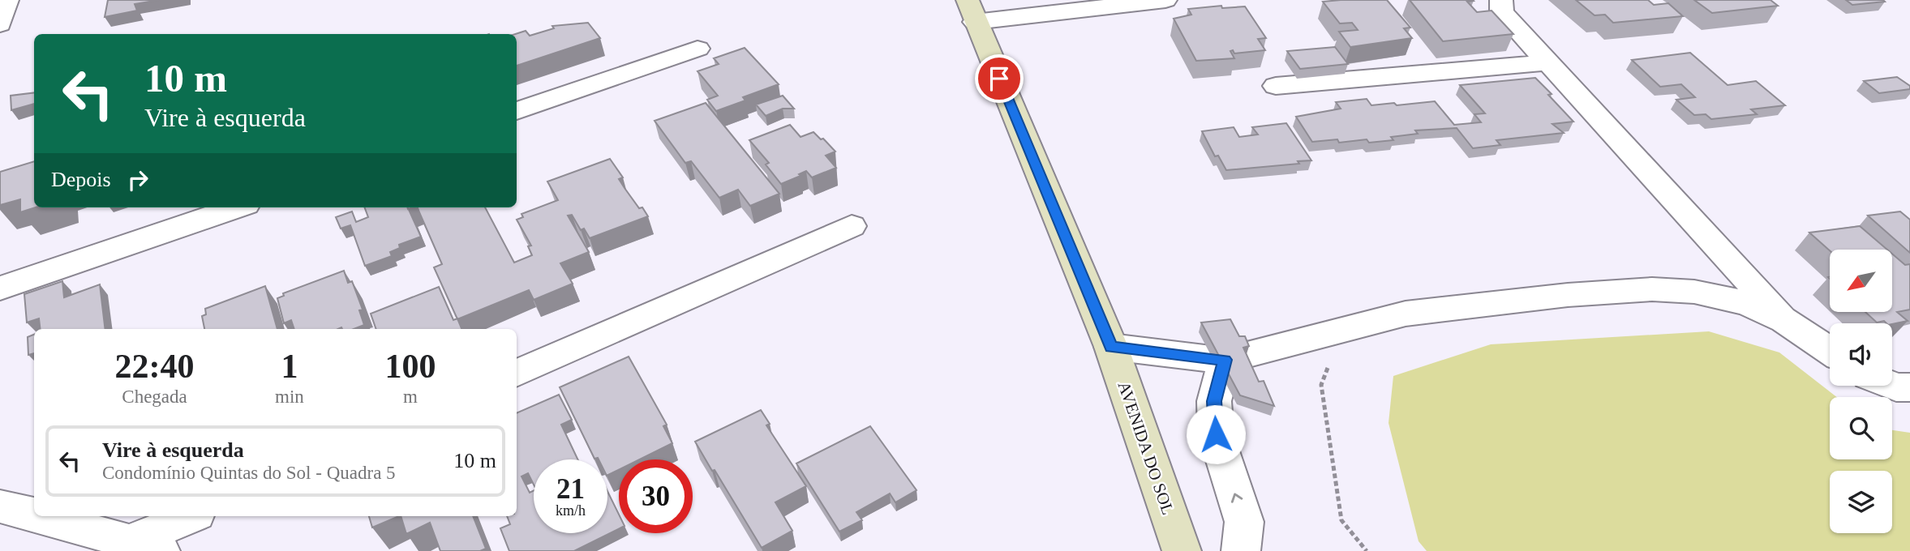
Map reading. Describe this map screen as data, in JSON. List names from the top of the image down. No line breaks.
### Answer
{"streets":{"street":["AVENIDA DO SOL"]},"north":"bottom left","page":{"turn":["10 m","Vire à esquerda"],"then":"Depois","eta":["22:40","Chegada","1","min","100","m"],"list":[{"name":"Vire à esquerda","note":"Condomínio Quintas do Sol - Quadra 5","value":"10 m"}],"speed":"21 km/h","limit":"30"}}
